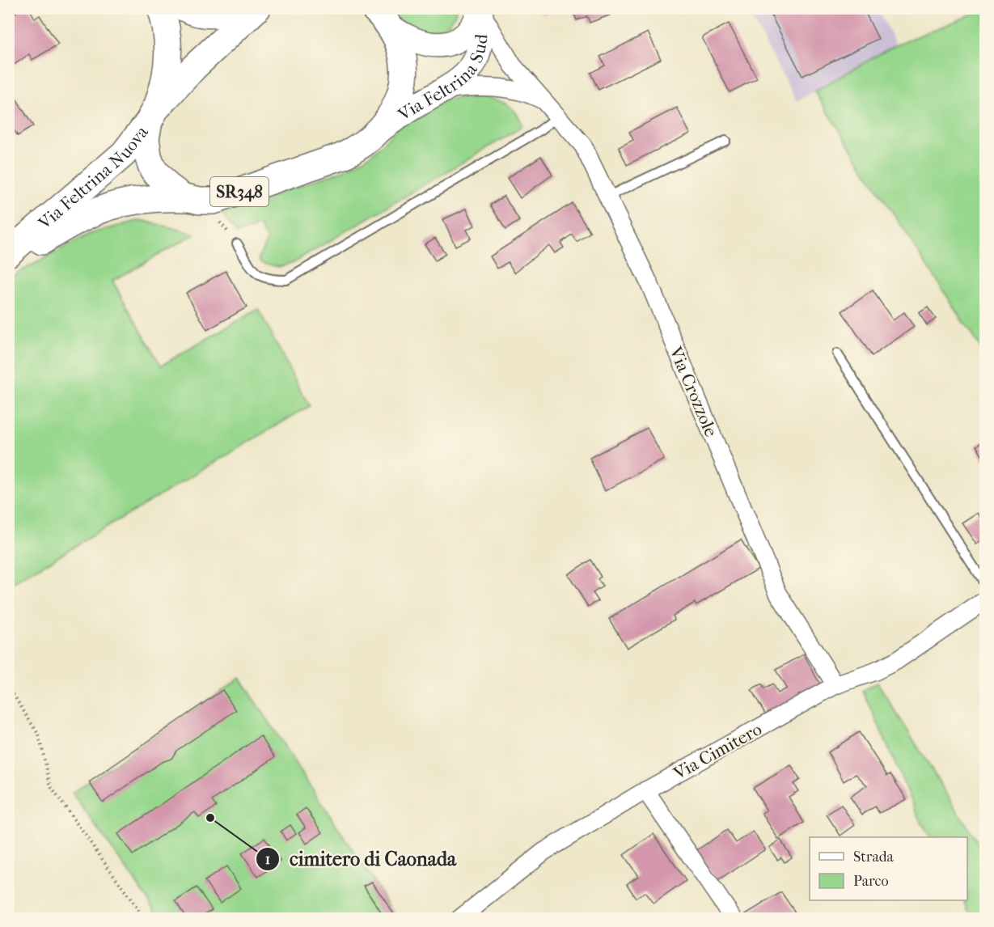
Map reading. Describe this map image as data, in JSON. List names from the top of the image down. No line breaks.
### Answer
{"streets":{"main road":["Via Feltrina Sud","Via Feltrina Nuova","SR348"],"street":["Via Crozzole","Via Cimitero"]},"crossings":[["Via Feltrina Sud","SR348"],["Via Feltrina Sud","Via Crozzole"],["Via Feltrina Nuova","SR348"],["Via Crozzole","Via Cimitero"]],"places":["cimitero di Caonada"],"legend":["Strada","Parco"]}
